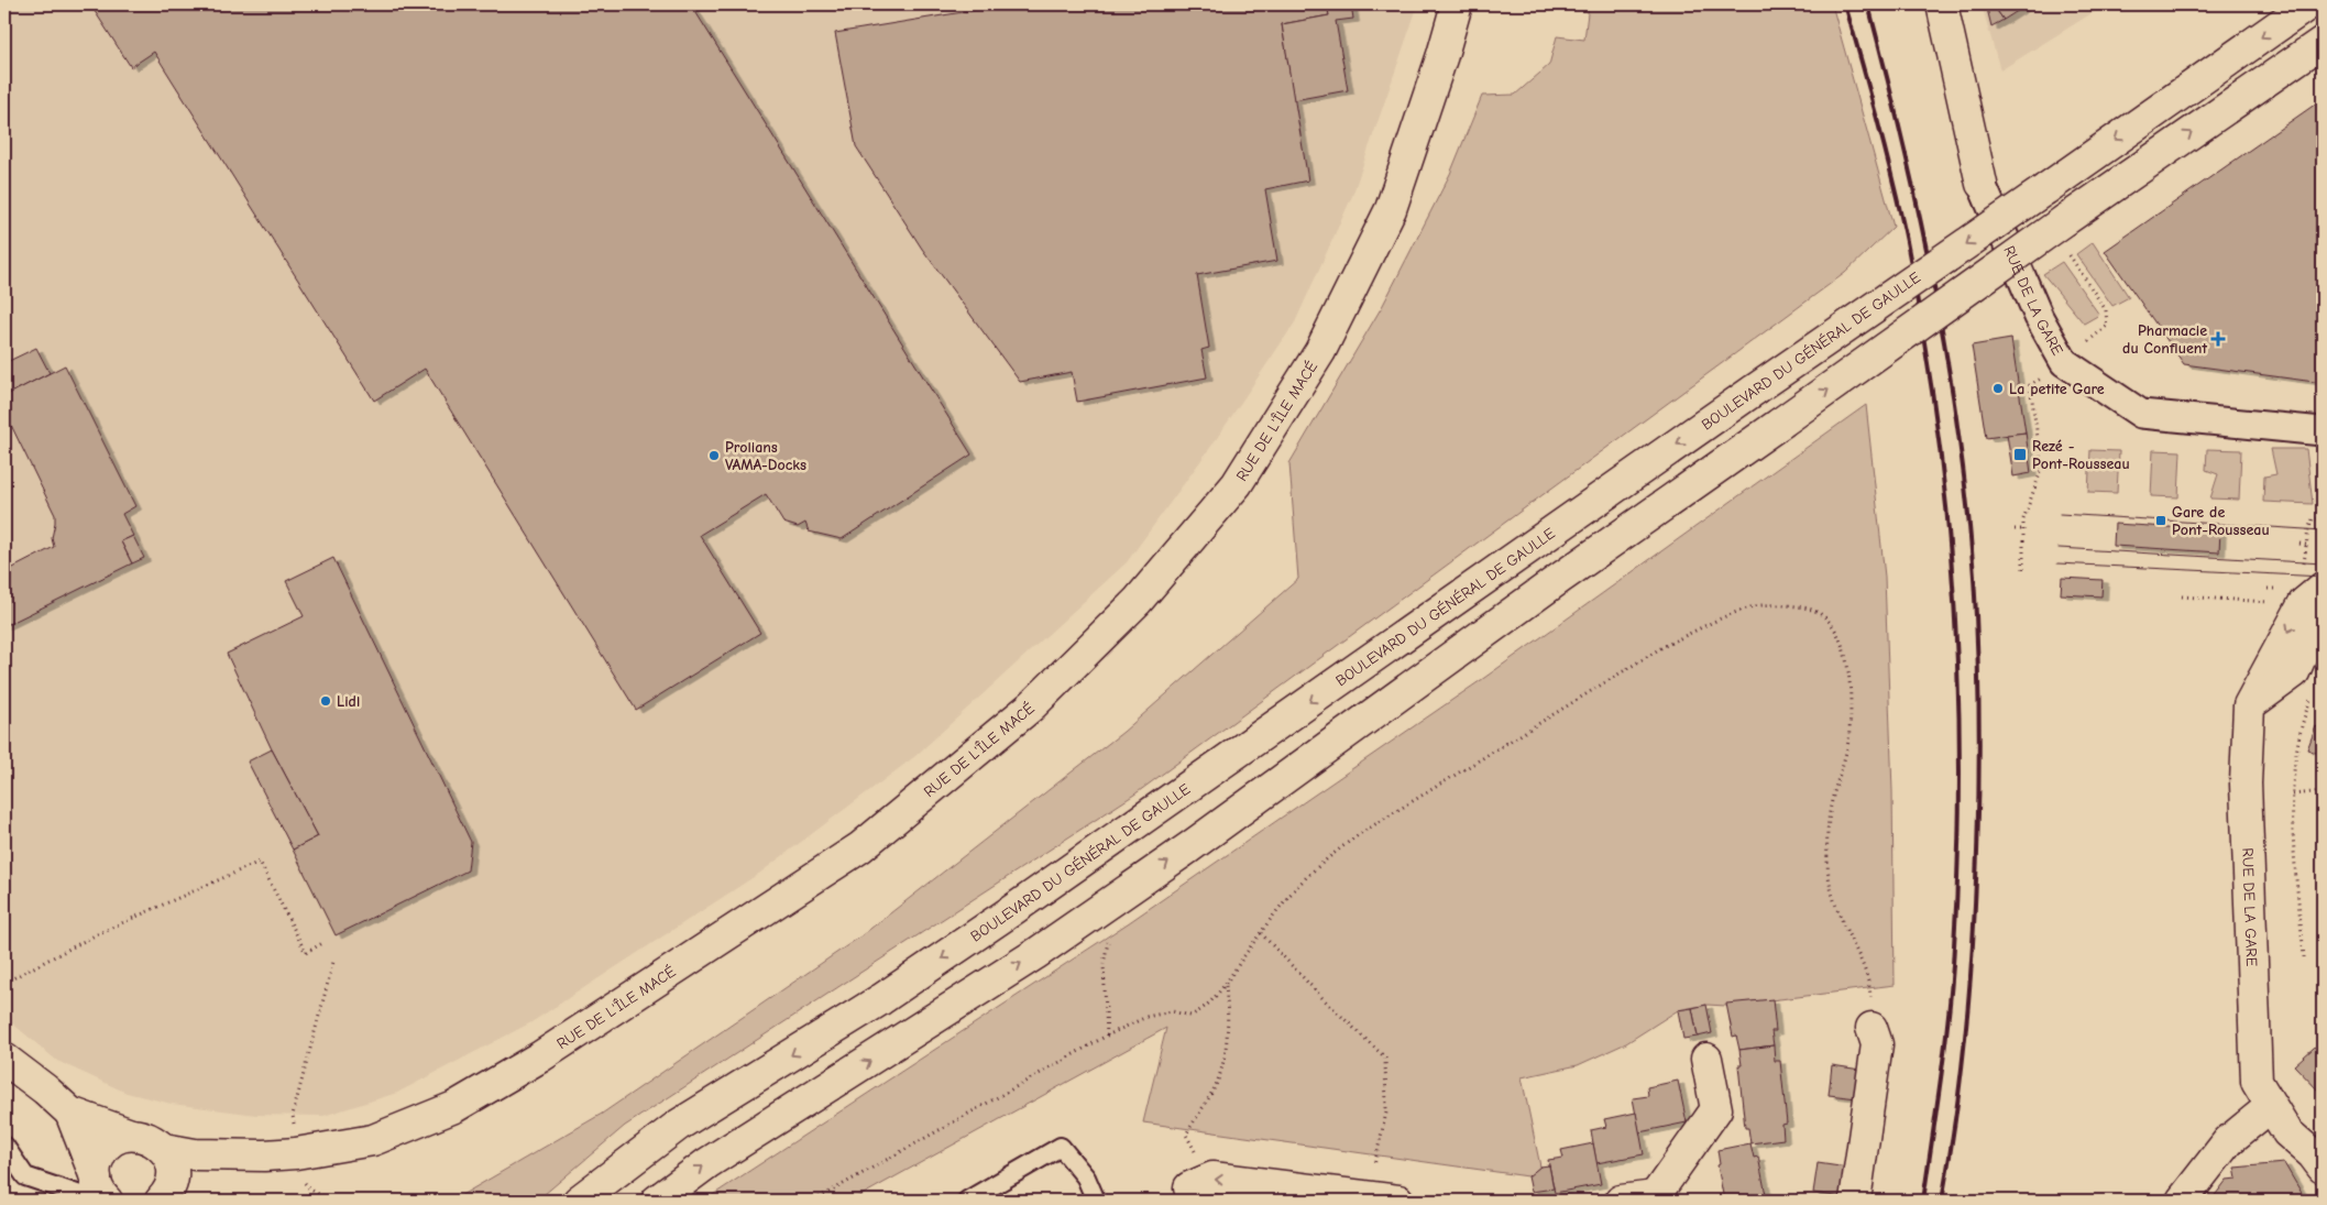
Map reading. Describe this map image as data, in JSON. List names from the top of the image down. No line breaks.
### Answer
{"streets":{"main road":["RUE DE LA GARE","BOULEVARD DU GÉNÉRAL DE GAULLE","RUE DE L'ÎLE MACÉ"]},"places":{"health":["Pharmacie du Confluent"],"other":["La petite Gare","Prolians VAMA-Docks","Lidl"],"transit":["Rezé - Pont-Rousseau","Gare de Pont-Rousseau"]}}
